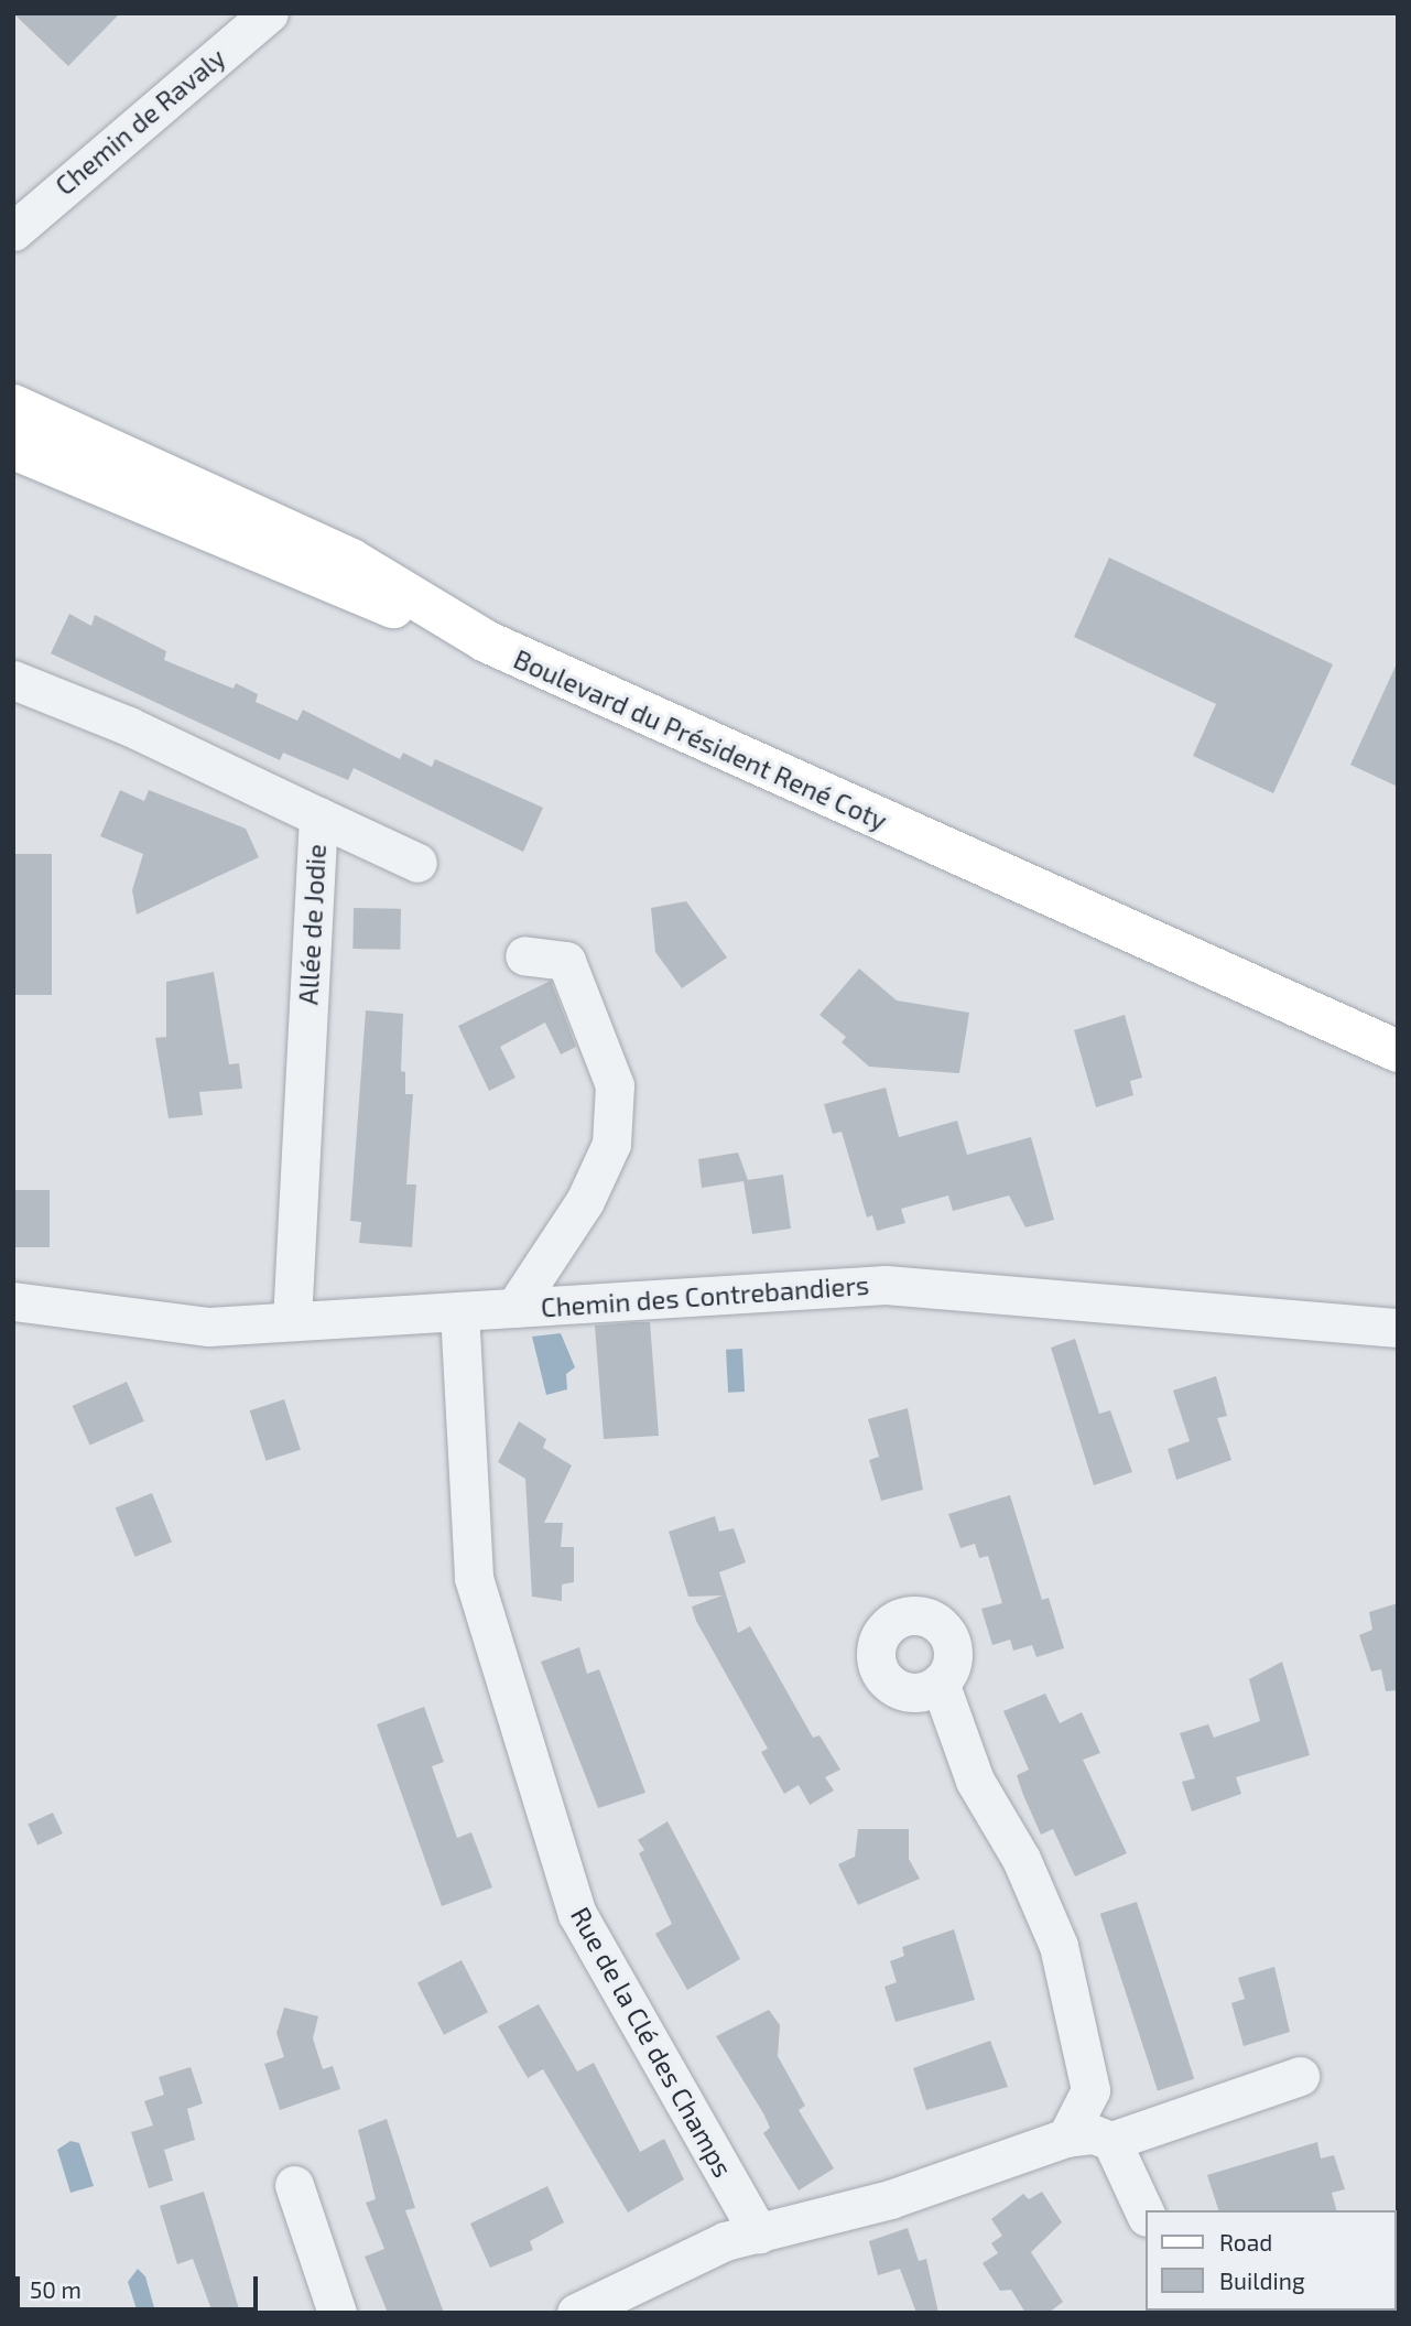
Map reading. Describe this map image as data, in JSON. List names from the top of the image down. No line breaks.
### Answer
{"streets":{"main road":["Boulevard du Président René Coty"],"street":["Chemin de Ravaly","Allée de Jodie","Chemin des Contrebandiers","Rue de la Clé des Champs"]},"crossings":[["Allée de Jodie","Chemin des Contrebandiers"],["Chemin des Contrebandiers","Rue de la Clé des Champs"]],"legend":["Road","Building"],"scale_bar":"50 m"}
